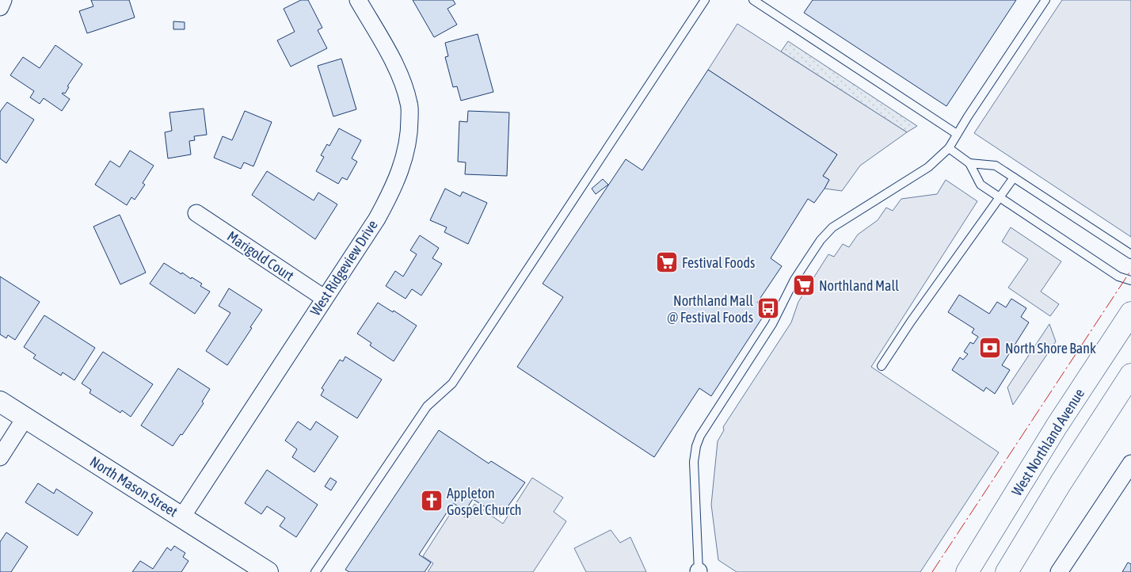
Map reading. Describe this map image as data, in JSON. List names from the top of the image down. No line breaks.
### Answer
{"streets":{"main road":["West Northland Avenue"],"street":["Marigold Court","West Ridgeview Drive","North Mason Street"]},"crossings":[["Marigold Court","West Ridgeview Drive"],["West Ridgeview Drive","North Mason Street"]],"places":{"supermarket":["Festival Foods","Northland Mall"],"bus stop":["Northland Mall @ Festival Foods"],"bank":["North Shore Bank"],"church":["Appleton Gospel Church"]}}
